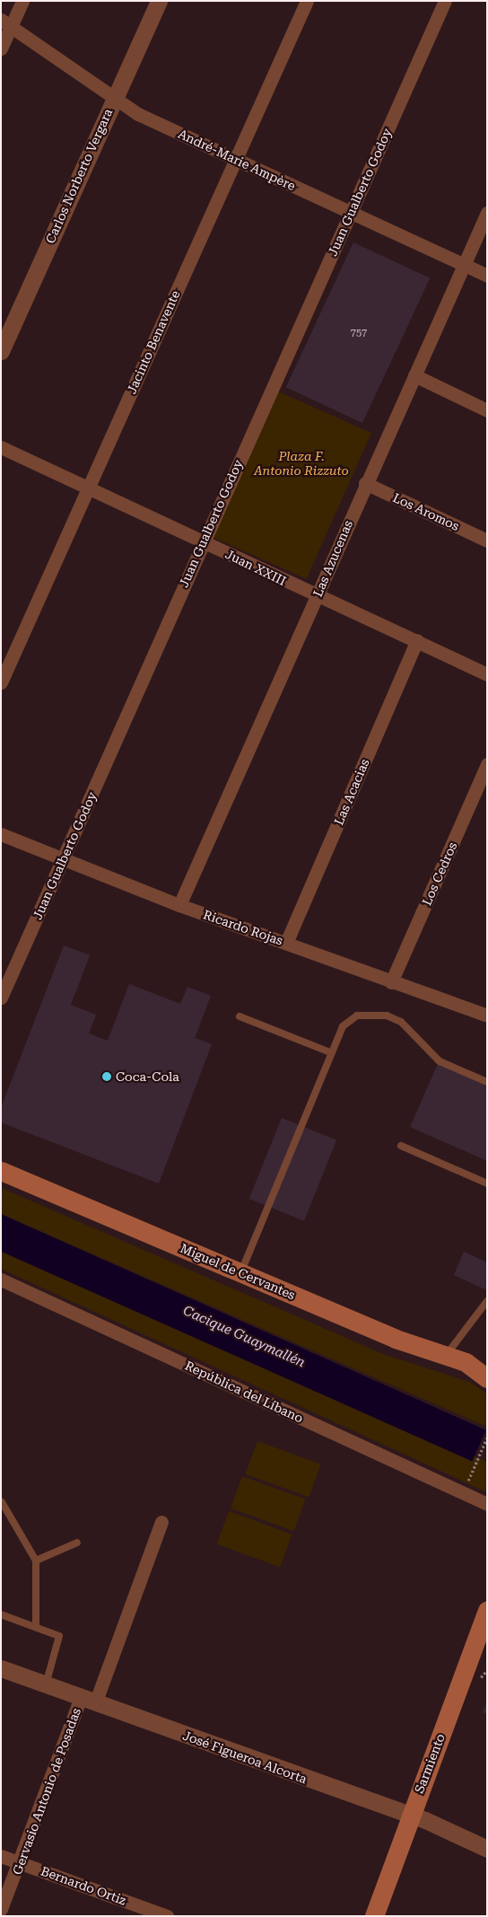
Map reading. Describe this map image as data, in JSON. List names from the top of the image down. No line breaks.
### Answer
{"streets":{"main road":["Miguel de Cervantes","Sarmiento"],"street":["André-Marie Ampère","Carlos Norberto Vergara","Juan Gualberto Godoy","Jacinto Benavente","Los Aromos","Las Azucenas","Juan XXIII","Las Acacias","Los Cedros","Ricardo Rojas","República del Líbano","José Figueroa Alcorta","Gervasio Antonio de Posadas","Bernardo Ortiz"]},"crossings":[["André-Marie Ampère","Carlos Norberto Vergara"],["André-Marie Ampère","Juan Gualberto Godoy"],["André-Marie Ampère","Jacinto Benavente"],["André-Marie Ampère","Las Azucenas"],["Juan Gualberto Godoy","Juan XXIII"],["Juan Gualberto Godoy","Ricardo Rojas"],["Jacinto Benavente","Juan XXIII"],["Los Aromos","Las Azucenas"],["Las Azucenas","Juan XXIII"],["Las Azucenas","Ricardo Rojas"],["Juan XXIII","Las Acacias"],["Las Acacias","Ricardo Rojas"],["Los Cedros","Ricardo Rojas"],["José Figueroa Alcorta","Sarmiento"],["José Figueroa Alcorta","Gervasio Antonio de Posadas"],["Gervasio Antonio de Posadas","Bernardo Ortiz"]],"water":["Cacique Guaymallén"],"parks":["Plaza F. Antonio Rizzuto"],"places":["Coca-Cola"],"house_numbers":["757"]}
